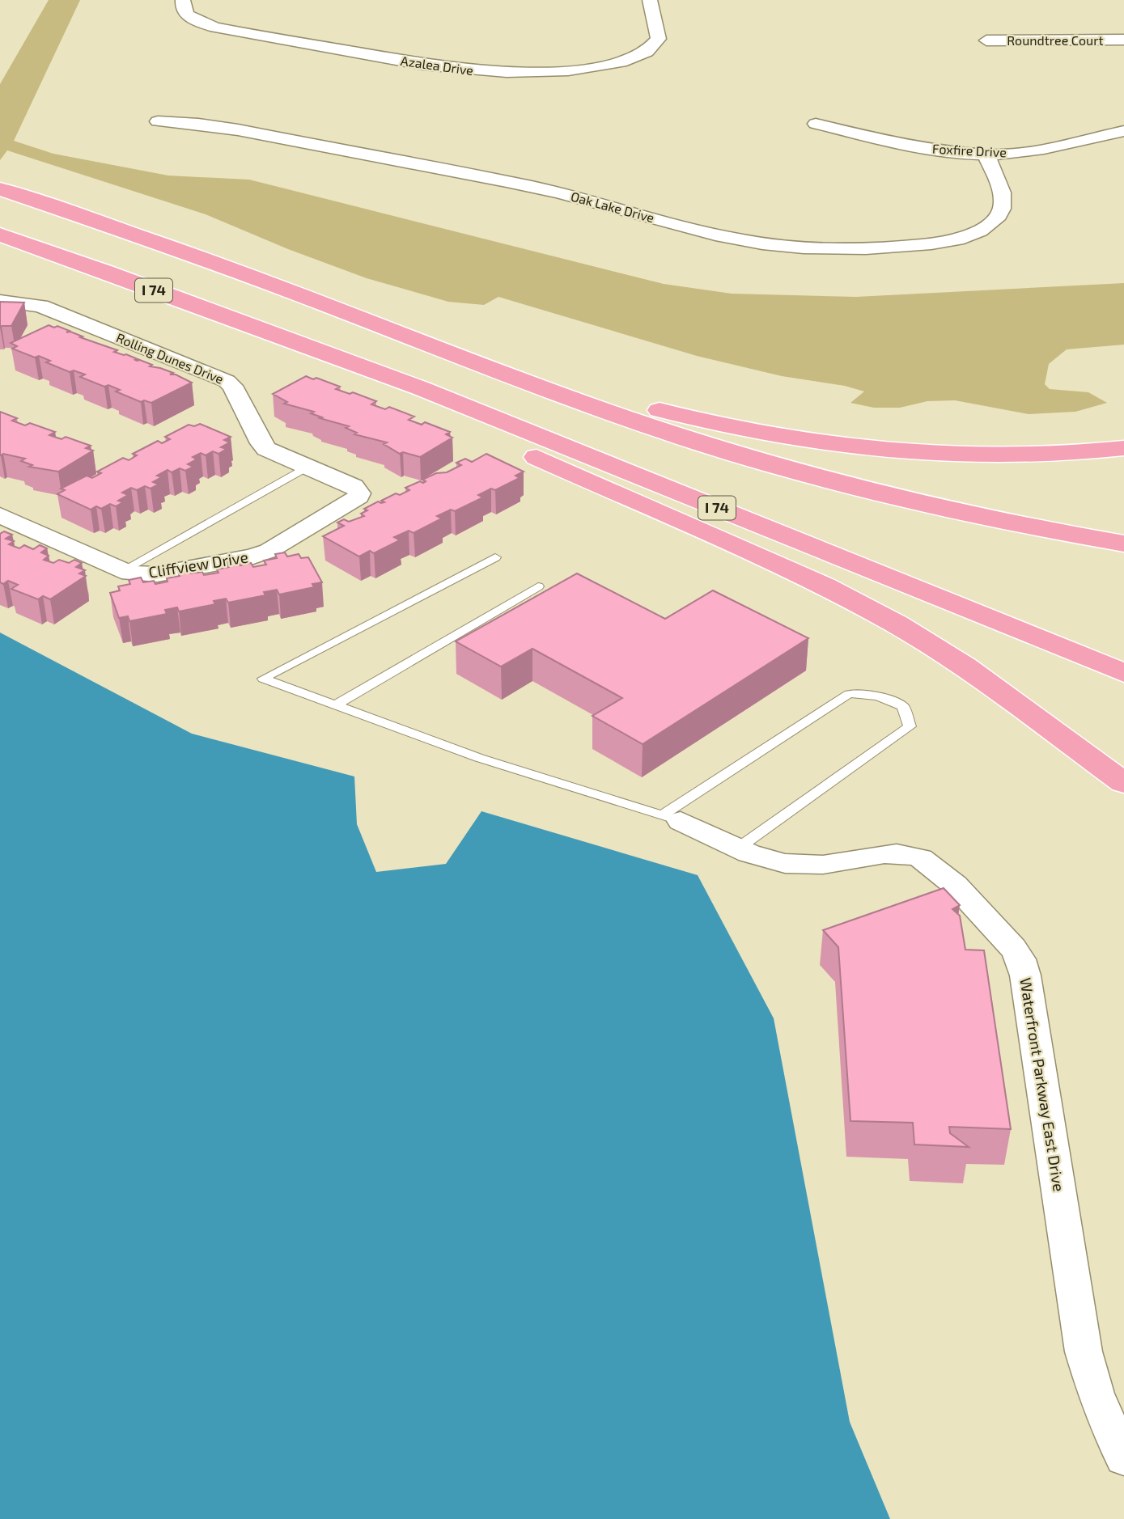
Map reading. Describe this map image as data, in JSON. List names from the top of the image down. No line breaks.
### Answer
{"streets":{"highway":["I 74"],"street":["Roundtree Court","Azalea Drive","Foxfire Drive","Oak Lake Drive","Rolling Dunes Drive","Cliffview Drive","Waterfront Parkway East Drive"]},"crossings":[["Foxfire Drive","Oak Lake Drive"],["Rolling Dunes Drive","Cliffview Drive"]]}
